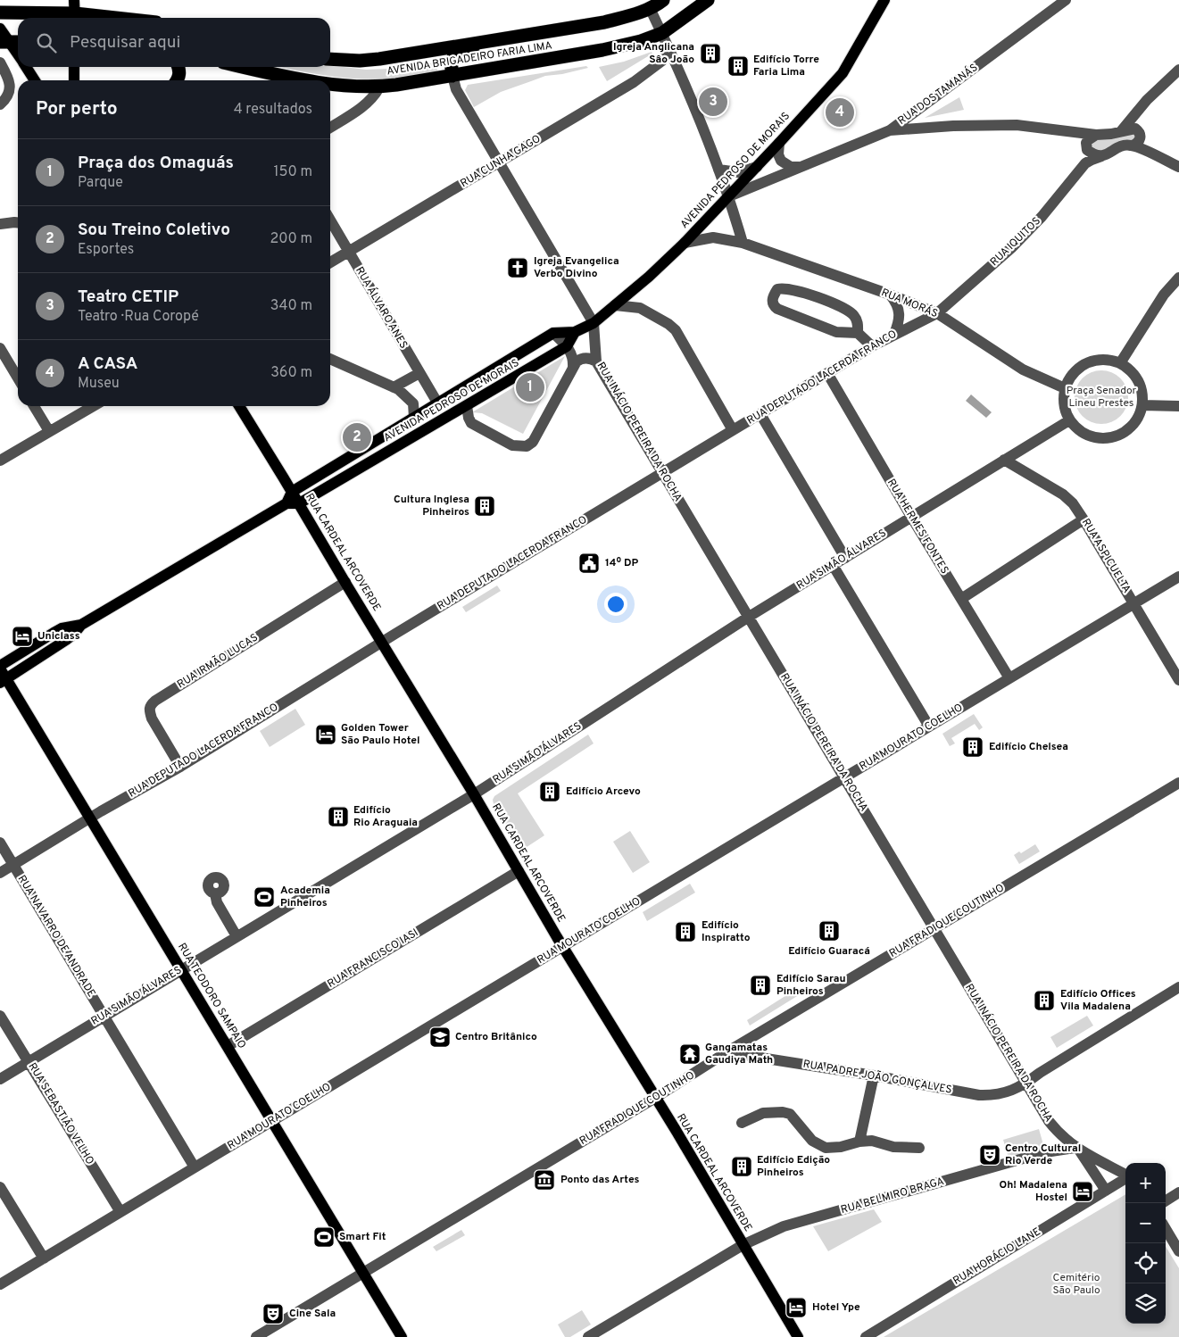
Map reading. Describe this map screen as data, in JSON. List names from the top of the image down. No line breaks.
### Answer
{"streets":{"highway":["AVENIDA BRIGADEIRO FARIA LIMA"],"main road":["AVENIDA PEDROSO DE MORAIS","RUA CARDEAL ARCOVERDE","RUA TEODORO SAMPAIO"],"street":["RUA DOS TAMANÁS","RUA CUNHA GAGO","RUA IQUITOS","RUA MORÁS","RUA ÁLVARO ANES","RUA DEPUTADO LACERDA FRANCO","RUA INÁCIO PEREIRA DA ROCHA","RUA HERMES FONTES","RUA ASPICUELTA","RUA SIMÃO ÁLVARES","RUA IRMÃO LUCAS","RUA MOURATO COELHO","RUA FRADIQUE COUTINHO","RUA NAVARRO DE ANDRADE","RUA FRANCISCO IASI","RUA PADRE JOÃO GONÇALVES","RUA SEBASTIÃO VELHO","RUA BELMIRO BRAGA","RUA HORÁCIO LANE"]},"crossings":[["RUA DOS TAMANÁS","AVENIDA PEDROSO DE MORAIS"],["RUA CUNHA GAGO","RUA ÁLVARO ANES"],["AVENIDA PEDROSO DE MORAIS","RUA MORÁS"],["AVENIDA PEDROSO DE MORAIS","RUA ÁLVARO ANES"],["AVENIDA PEDROSO DE MORAIS","RUA INÁCIO PEREIRA DA ROCHA"],["AVENIDA PEDROSO DE MORAIS","RUA CARDEAL ARCOVERDE"],["RUA IQUITOS","RUA MORÁS"],["RUA IQUITOS","RUA DEPUTADO LACERDA FRANCO"],["RUA MORÁS","RUA DEPUTADO LACERDA FRANCO"],["RUA MORÁS","RUA SIMÃO ÁLVARES"],["RUA DEPUTADO LACERDA FRANCO","RUA INÁCIO PEREIRA DA ROCHA"],["RUA DEPUTADO LACERDA FRANCO","RUA HERMES FONTES"],["RUA DEPUTADO LACERDA FRANCO","RUA CARDEAL ARCOVERDE"],["RUA DEPUTADO LACERDA FRANCO","RUA IRMÃO LUCAS"],["RUA DEPUTADO LACERDA FRANCO","RUA NAVARRO DE ANDRADE"],["RUA DEPUTADO LACERDA FRANCO","RUA TEODORO SAMPAIO"],["RUA INÁCIO PEREIRA DA ROCHA","RUA SIMÃO ÁLVARES"],["RUA INÁCIO PEREIRA DA ROCHA","RUA MOURATO COELHO"],["RUA INÁCIO PEREIRA DA ROCHA","RUA FRADIQUE COUTINHO"],["RUA INÁCIO PEREIRA DA ROCHA","RUA PADRE JOÃO GONÇALVES"],["RUA INÁCIO PEREIRA DA ROCHA","RUA BELMIRO BRAGA"],["RUA INÁCIO PEREIRA DA ROCHA","RUA HORÁCIO LANE"],["RUA HERMES FONTES","RUA SIMÃO ÁLVARES"],["RUA HERMES FONTES","RUA MOURATO COELHO"],["RUA CARDEAL ARCOVERDE","RUA SIMÃO ÁLVARES"],["RUA CARDEAL ARCOVERDE","RUA IRMÃO LUCAS"],["RUA CARDEAL ARCOVERDE","RUA MOURATO COELHO"],["RUA CARDEAL ARCOVERDE","RUA FRADIQUE COUTINHO"],["RUA CARDEAL ARCOVERDE","RUA FRANCISCO IASI"],["RUA CARDEAL ARCOVERDE","RUA BELMIRO BRAGA"],["RUA ASPICUELTA","RUA SIMÃO ÁLVARES"],["RUA ASPICUELTA","RUA MOURATO COELHO"],["RUA SIMÃO ÁLVARES","RUA NAVARRO DE ANDRADE"],["RUA SIMÃO ÁLVARES","RUA TEODORO SAMPAIO"],["RUA SIMÃO ÁLVARES","RUA SEBASTIÃO VELHO"],["RUA MOURATO COELHO","RUA NAVARRO DE ANDRADE"],["RUA MOURATO COELHO","RUA TEODORO SAMPAIO"],["RUA MOURATO COELHO","RUA SEBASTIÃO VELHO"],["RUA FRADIQUE COUTINHO","RUA TEODORO SAMPAIO"],["RUA FRADIQUE COUTINHO","RUA PADRE JOÃO GONÇALVES"],["RUA FRANCISCO IASI","RUA TEODORO SAMPAIO"]],"parks":["Praça Senador Lineu Prestes","Cemitério São Paulo"],"places":{"building":["Igreja Anglicana Sâo João","Edifício Torre Faria Lima","Cultura Inglesa Pinheiros","Edifício Chelsea","Edifício Arcevo","Edifício Rio Araguaia","Edifício Guaracá","Edifício Inspiratto","Edifício Sarau Pinheiros","Edifício Offices Vila Madalena","Edifício Edição Pinheiros"],"church":["Igreja Evangelica Verbo Divino"],"public building":["14º DP"],"hotel":["Uniclass","Golden Tower São Paulo Hotel","Oh! Madalena Hostel","Hotel Ype"],"sports":["Academia Pinheiros","Smart Fit"],"school or university":["Centro Britânico"],"temple":["Gangamatas Gaudiya Math"],"theatre":["Centro Cultural Rio Verde","Cine Sala"],"museum":["Ponto das Artes"]},"page":{"search":"Pesquisar aqui","heading":["Por perto","4 resultados"],"pins":["3","4","1","2"],"list":[{"mark":"1","name":"Praça dos Omaguás","note":"Parque","value":"150 m"},{"mark":"2","name":"Sou Treino Coletivo","note":"Esportes","value":"200 m"},{"mark":"3","name":"Teatro CETIP","note":"Teatro · Rua Coropé","value":"340 m"},{"mark":"4","name":"A CASA","note":"Museu","value":"360 m"}],"map_buttons":["+","−"]}}
